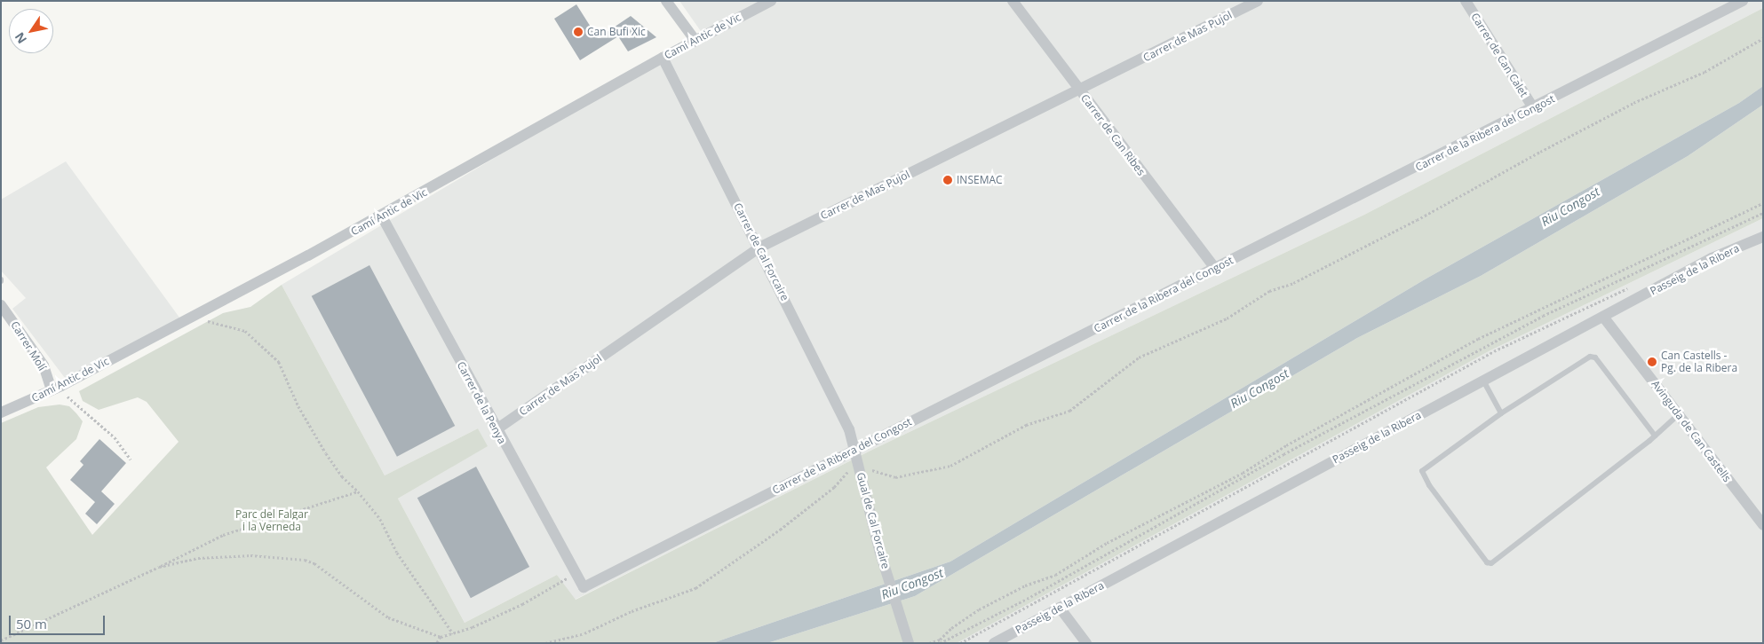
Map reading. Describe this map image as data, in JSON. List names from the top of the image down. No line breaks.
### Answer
{"streets":{"street":["Camí Antic de Vic","Carrer de Mas Pujol","Carrer de Can Calet","Carrer de la Ribera del Congost","Carrer de Can Ribes","Carrer de Cal Forcaire","Passeig de la Ribera","Carrer Molí","Carrer de la Penya","Avinguda de Can Castells","Gual de Cal Forcaire"]},"crossings":[["Camí Antic de Vic","Carrer de Cal Forcaire"],["Camí Antic de Vic","Carrer Molí"],["Camí Antic de Vic","Carrer de la Penya"],["Carrer de Mas Pujol","Carrer de Can Ribes"],["Carrer de Mas Pujol","Carrer de Cal Forcaire"],["Carrer de Mas Pujol","Carrer de la Penya"],["Carrer de Can Calet","Carrer de la Ribera del Congost"],["Carrer de la Ribera del Congost","Carrer de Can Ribes"],["Carrer de la Ribera del Congost","Carrer de Cal Forcaire"],["Carrer de la Ribera del Congost","Carrer de la Penya"],["Carrer de la Ribera del Congost","Gual de Cal Forcaire"],["Carrer de Cal Forcaire","Gual de Cal Forcaire"],["Passeig de la Ribera","Avinguda de Can Castells"]],"water":["Riu Congost"],"parks":["Parc del Falgar i la Verneda"],"places":["Can Bufi Xic","INSEMAC","Can Castells - Pg. de la Ribera"],"scale_bar":"50 m","north":"bottom left"}
